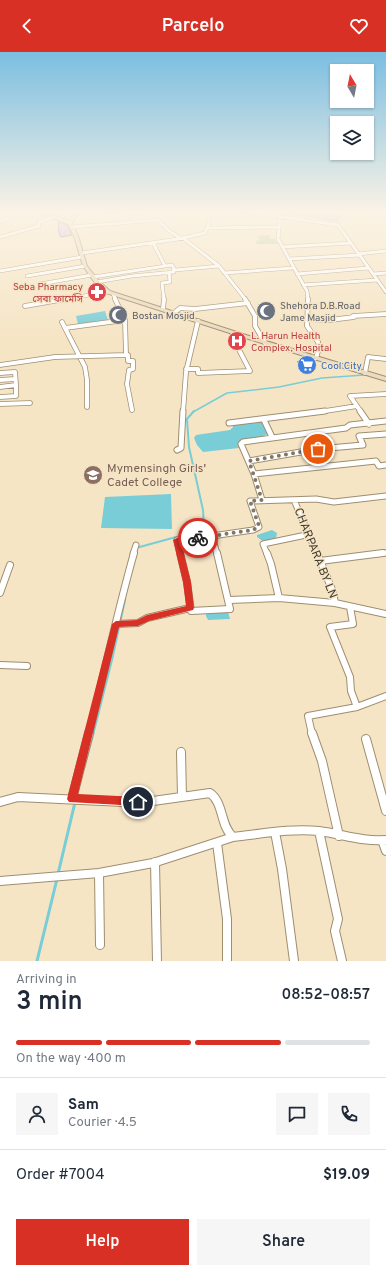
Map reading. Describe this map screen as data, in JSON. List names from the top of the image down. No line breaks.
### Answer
{"streets":{"street":["CHARPARA BY LN"]},"places":{"pharmacy":["Seba Pharmacy সেবা ফার্মেসি"],"mosque":["Shehora D.B.Road Jame Masjid","Bostan Mosjid"],"hospital":["L. Harun Health Complex, Hospital"],"supermarket":["Cool City"],"school or university":["Mymensingh Girls' Cadet College"]},"north":"top","page":{"header":"Parcelo","heading":["3 min","Arriving in","08:52–08:57"],"panel":["Sam","Courier · 4.5","Order #7004","$19.09"],"bar":"On the way · 400 m","buttons":["Help","Share"]}}
